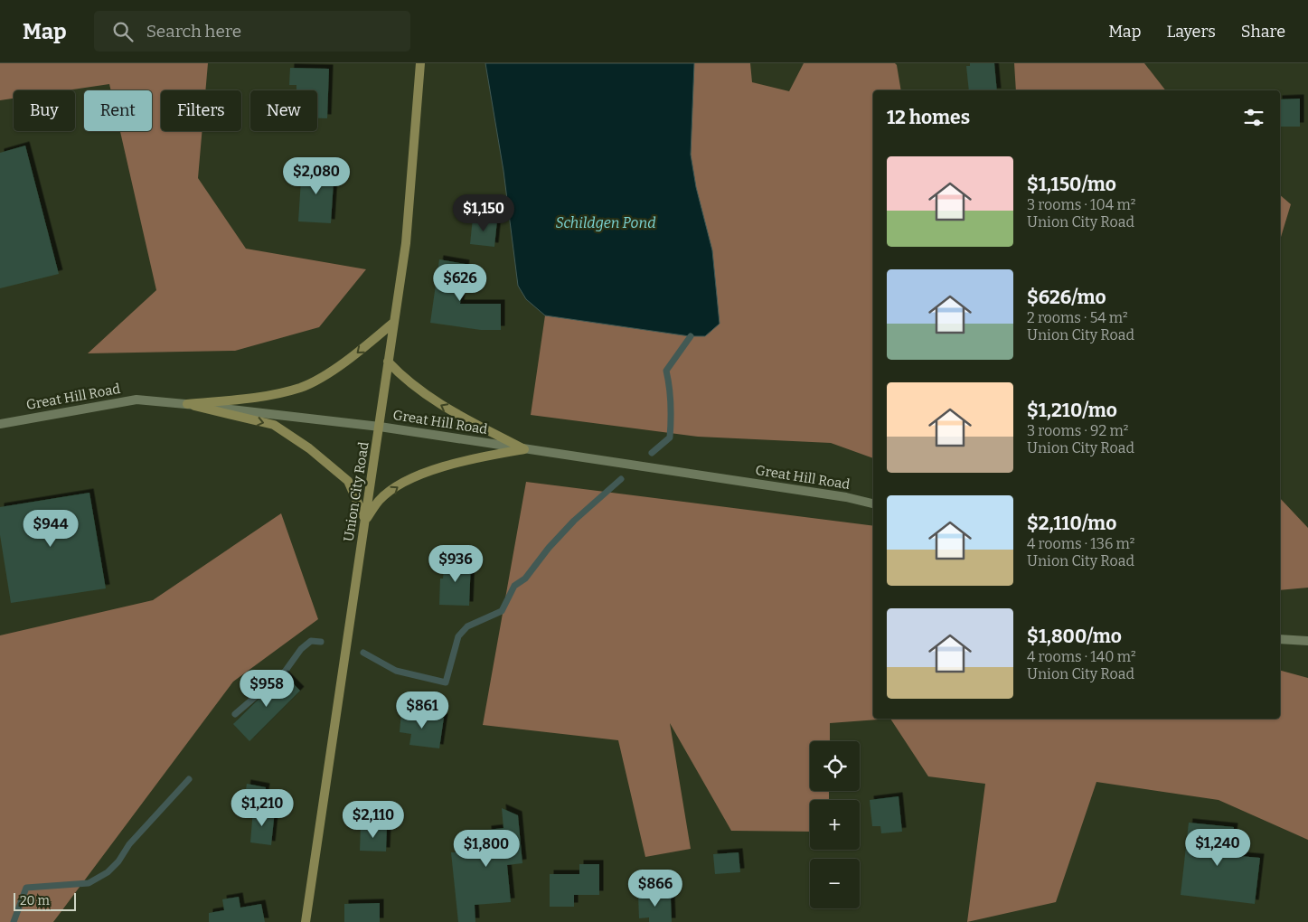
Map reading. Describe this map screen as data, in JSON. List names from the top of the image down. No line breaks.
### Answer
{"streets":{"main road":["Union City Road"],"street":["Great Hill Road"]},"crossings":[["Great Hill Road","Union City Road"]],"water":["Schildgen Pond"],"scale_bar":"20 m","page":{"header":"Map","search":"Search here","nav":["Map","Layers","Share"],"chip":["Buy","Rent","Filters","New"],"heading":"12 homes","list":[{"name":"$1,150/mo","note":"3 rooms · 104 m² · Union City Road"},{"name":"$626/mo","note":"2 rooms · 54 m² · Union City Road"},{"name":"$1,210/mo","note":"3 rooms · 92 m² · Union City Road"},{"name":"$2,110/mo","note":"4 rooms · 136 m² · Union City Road"},{"name":"$1,800/mo","note":"4 rooms · 140 m² · Union City Road"}],"price":["$2,080","$1,150","$626","$944","$936","$958","$861","$1,210","$2,110","$1,240","$1,800","$866"],"map_buttons":["+","−"],"scale":"20 m"}}
